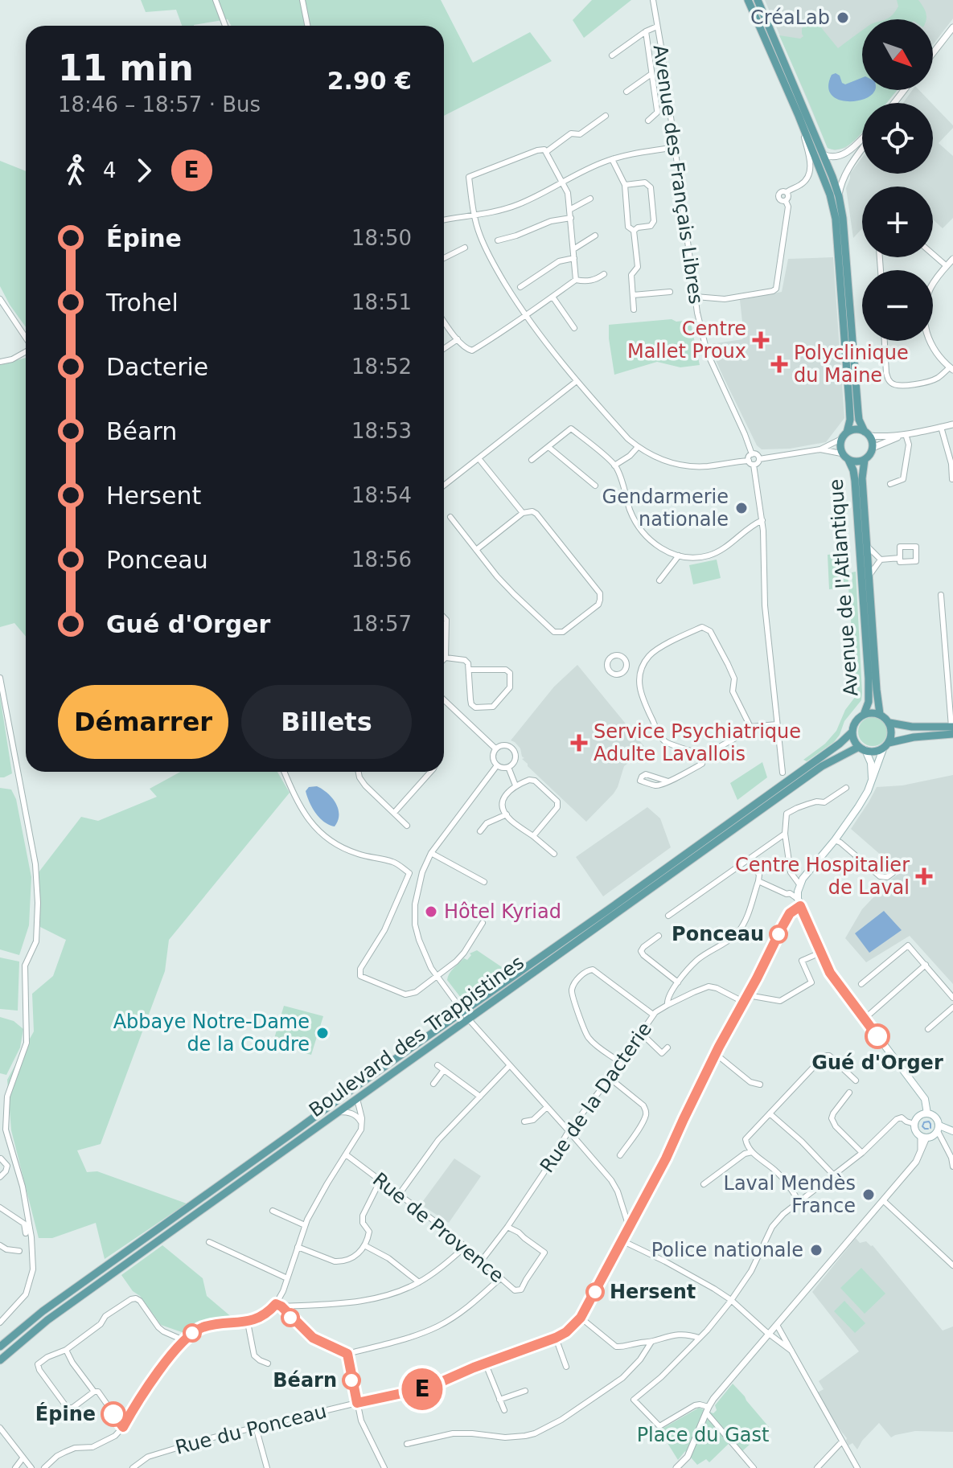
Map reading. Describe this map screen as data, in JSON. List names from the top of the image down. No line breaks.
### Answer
{"streets":{"main road":["Avenue de l'Atlantique","Boulevard des Trappistines"],"street":["Avenue des Français Libres","Rue de la Dacterie","Rue de Provence","Rue du Ponceau"]},"crossings":[["Avenue de l'Atlantique","Boulevard des Trappistines"],["Rue de la Dacterie","Rue de Provence"],["Rue de la Dacterie","Rue du Ponceau"]],"parks":["Place du Gast"],"places":{"other":["CréaLab","Gendarmerie nationale","Hôtel Kyriad","Ponceau","Abbaye Notre-Dame de la Coudre","Gué d'Orger","Laval Mendès France","Police nationale","Hersent","Béarn","Épine"],"health":["Centre Mallet Proux","Polyclinique du Maine","Service Psychiatrique Adulte Lavallois","Centre Hospitalier de Laval"]},"lines":["bus line E"],"north":"bottom right","page":{"on_map":"E","map_buttons":["+","−"],"heading":["11 min","18:46 – 18:57 · Bus","2.90 €"],"legs":["4","E"],"list":[{"name":"Épine","value":"18:50"},{"name":"Trohel","value":"18:51"},{"name":"Dacterie","value":"18:52"},{"name":"Béarn","value":"18:53"},{"name":"Hersent","value":"18:54"},{"name":"Ponceau","value":"18:56"},{"name":"Gué d'Orger","value":"18:57"}],"buttons":["Démarrer","Billets"]}}
